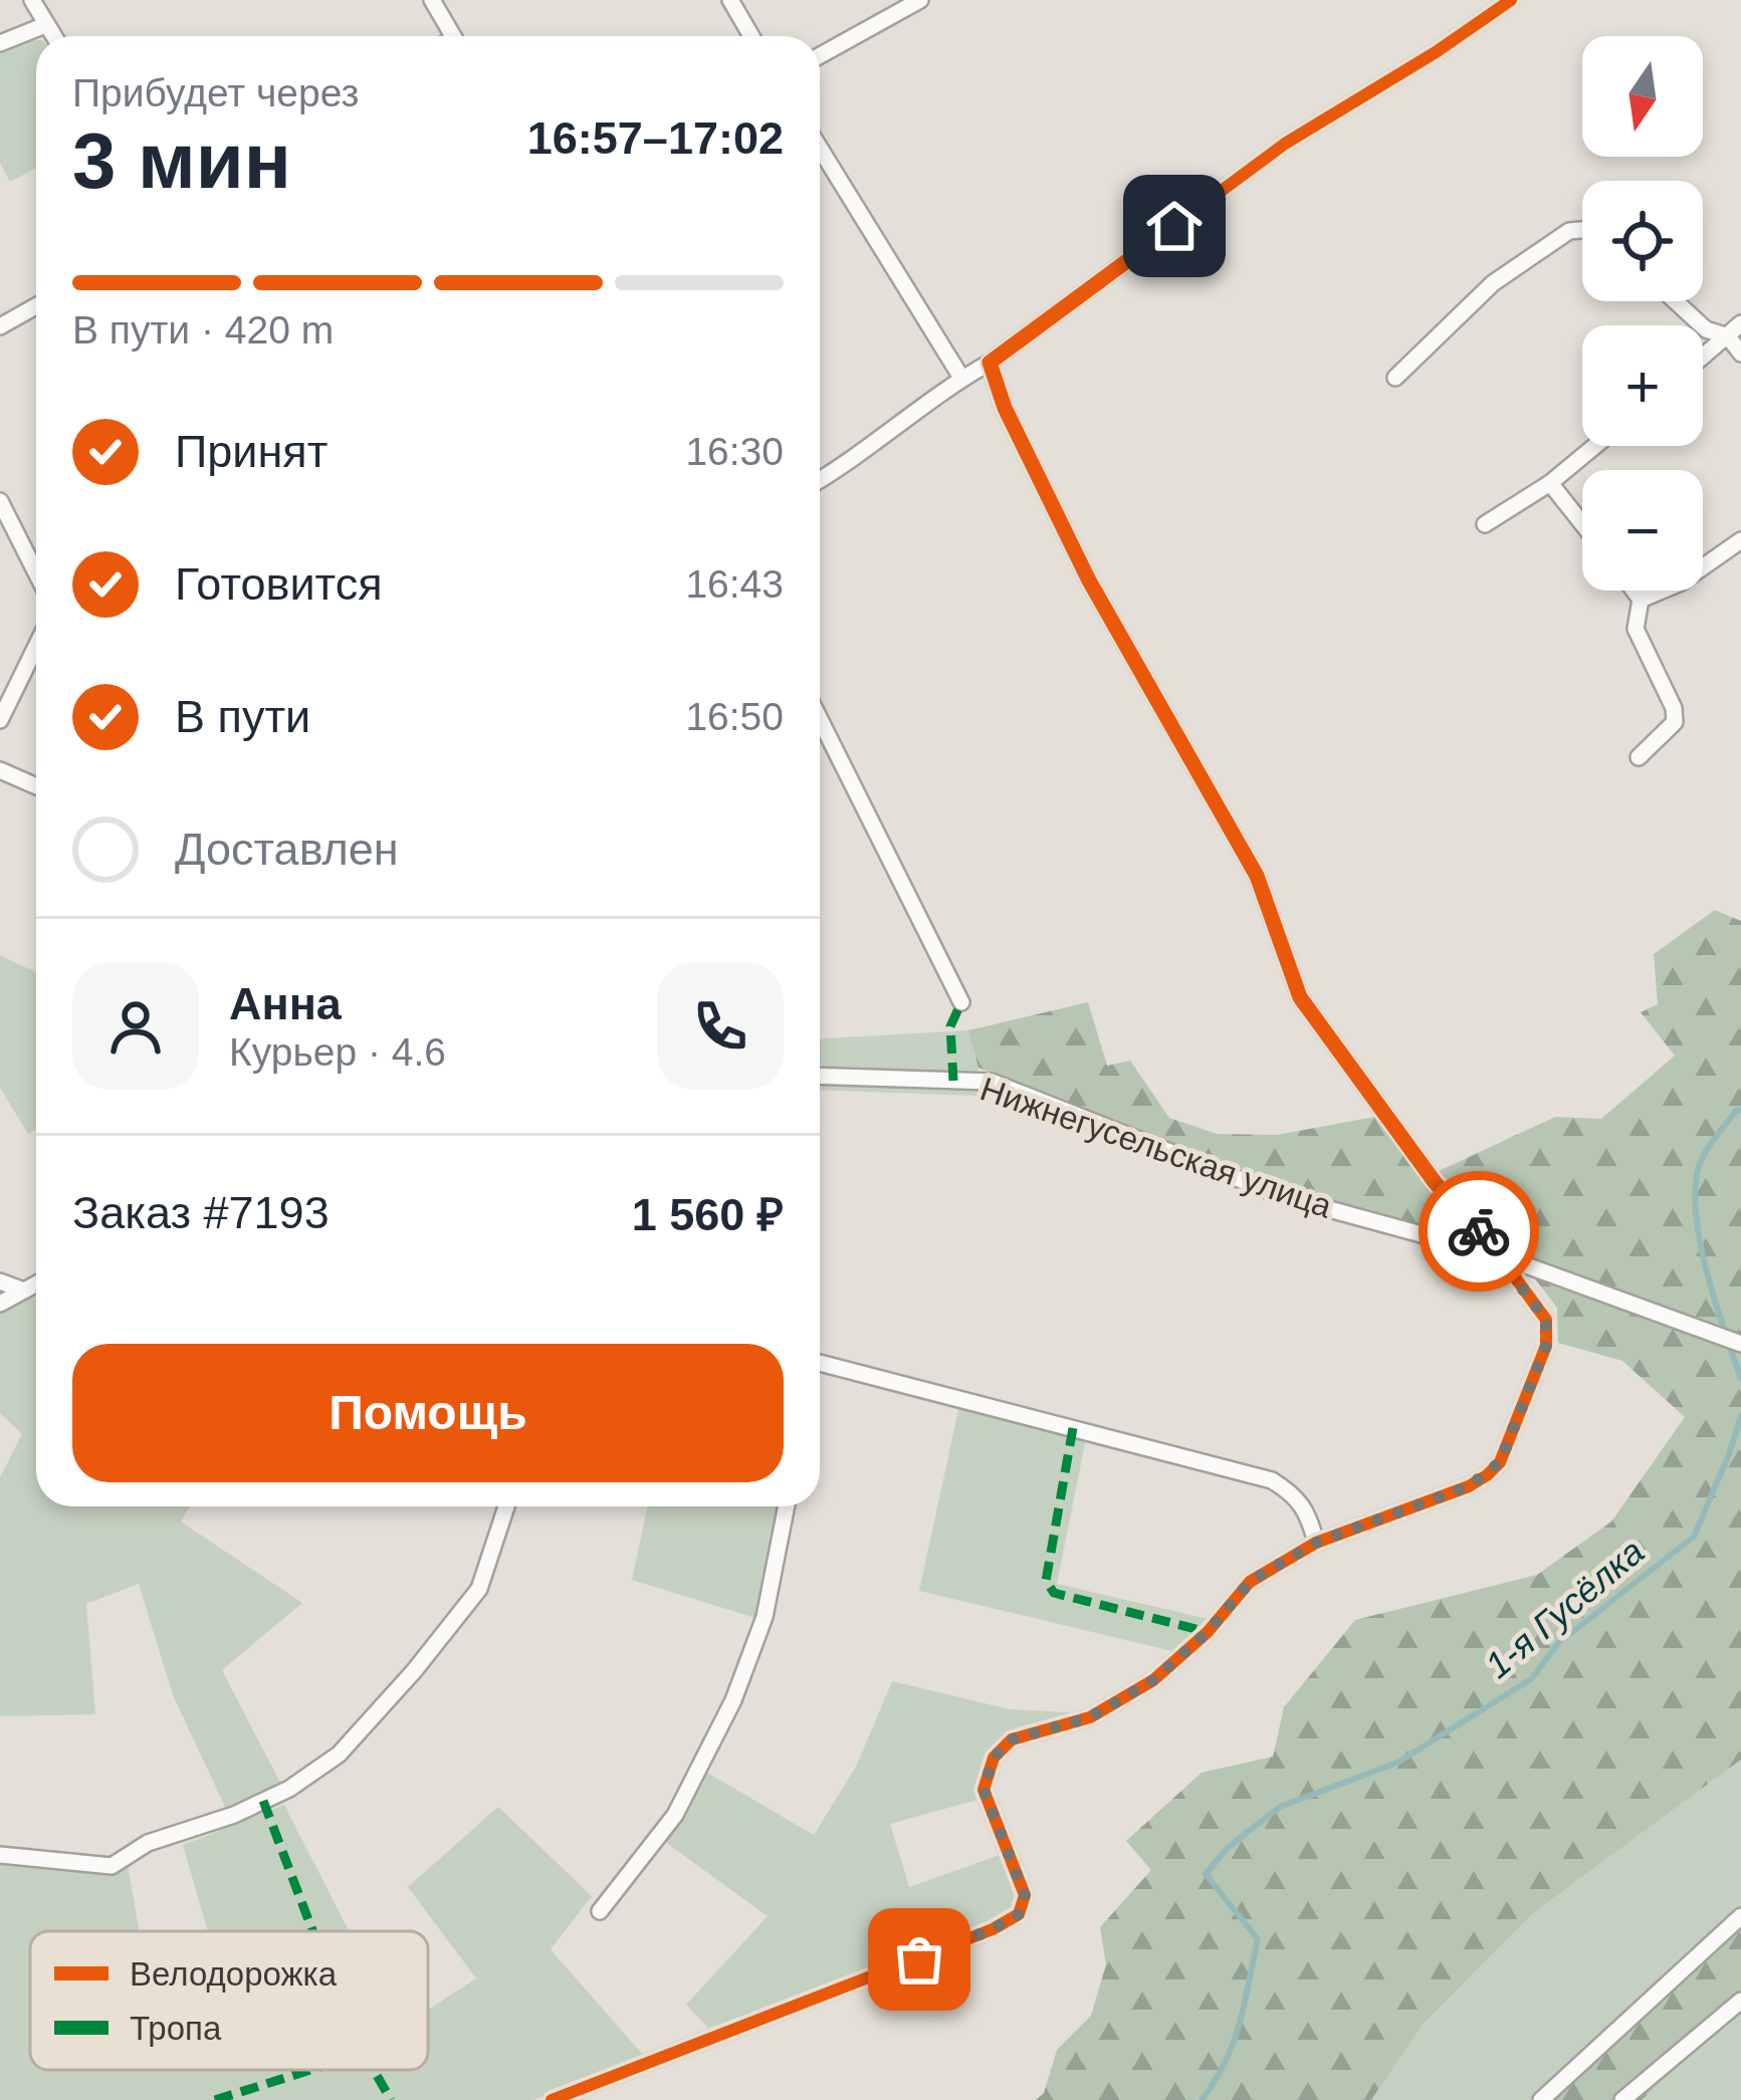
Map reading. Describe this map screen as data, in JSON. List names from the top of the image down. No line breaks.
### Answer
{"streets":{"street":["Нижнегусельская улица"]},"water":["1-я Гусёлка"],"legend":["Велодорожка","Тропа"],"north":"bottom","page":{"map_buttons":["+","−"],"heading":["3 мин","Прибудет через","16:57–17:02"],"panel":["Анна","Курьер · 4.6","Заказ #7193","1 560 ₽"],"bar":"В пути · 420 m","list":[["Принят","16:30"],["Готовится","16:43"],["В пути","16:50"],"Доставлен"],"buttons":"Помощь"}}
